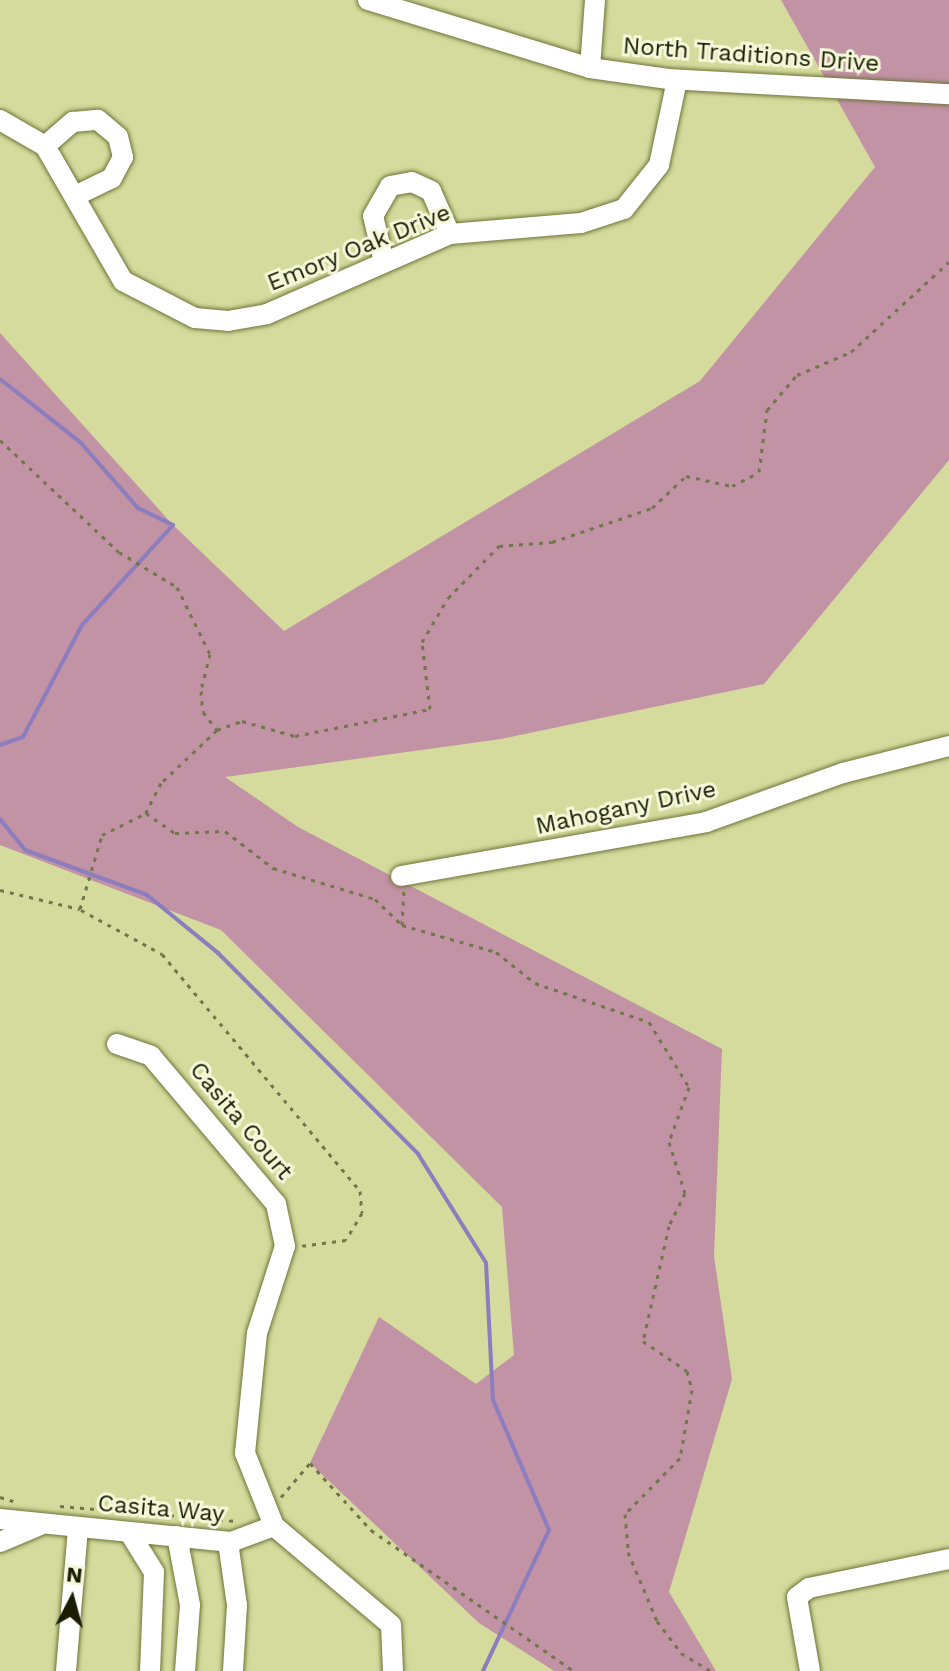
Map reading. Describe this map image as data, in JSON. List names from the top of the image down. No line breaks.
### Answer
{"streets":{"street":["North Traditions Drive","Emory Oak Drive","Mahogany Drive","Casita Court","Casita Way"]},"crossings":[["North Traditions Drive","Emory Oak Drive"],["Casita Court","Casita Way"]],"north":"top"}
